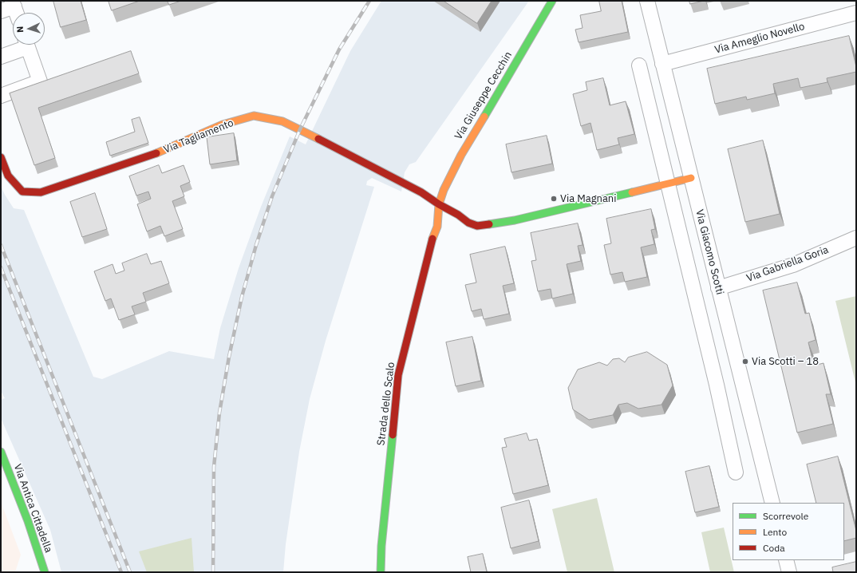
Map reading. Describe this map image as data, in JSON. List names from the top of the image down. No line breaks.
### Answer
{"streets":{"street":["Via Ameglio Novello","Via Giuseppe Cecchin","Via Tagliamento","Via Giacomo Scotti","Via Gabriella Goria","Strada dello Scalo","Via Antica Cittadella"]},"crossings":[["Via Ameglio Novello","Via Giacomo Scotti"],["Via Giuseppe Cecchin","Via Tagliamento"],["Via Giuseppe Cecchin","Strada dello Scalo"],["Via Tagliamento","Via Giacomo Scotti"],["Via Tagliamento","Strada dello Scalo"],["Via Giacomo Scotti","Via Gabriella Goria"]],"places":["Via Magnani","Via Scotti – 18"],"legend":["Scorrevole","Lento","Coda"],"north":"left"}
